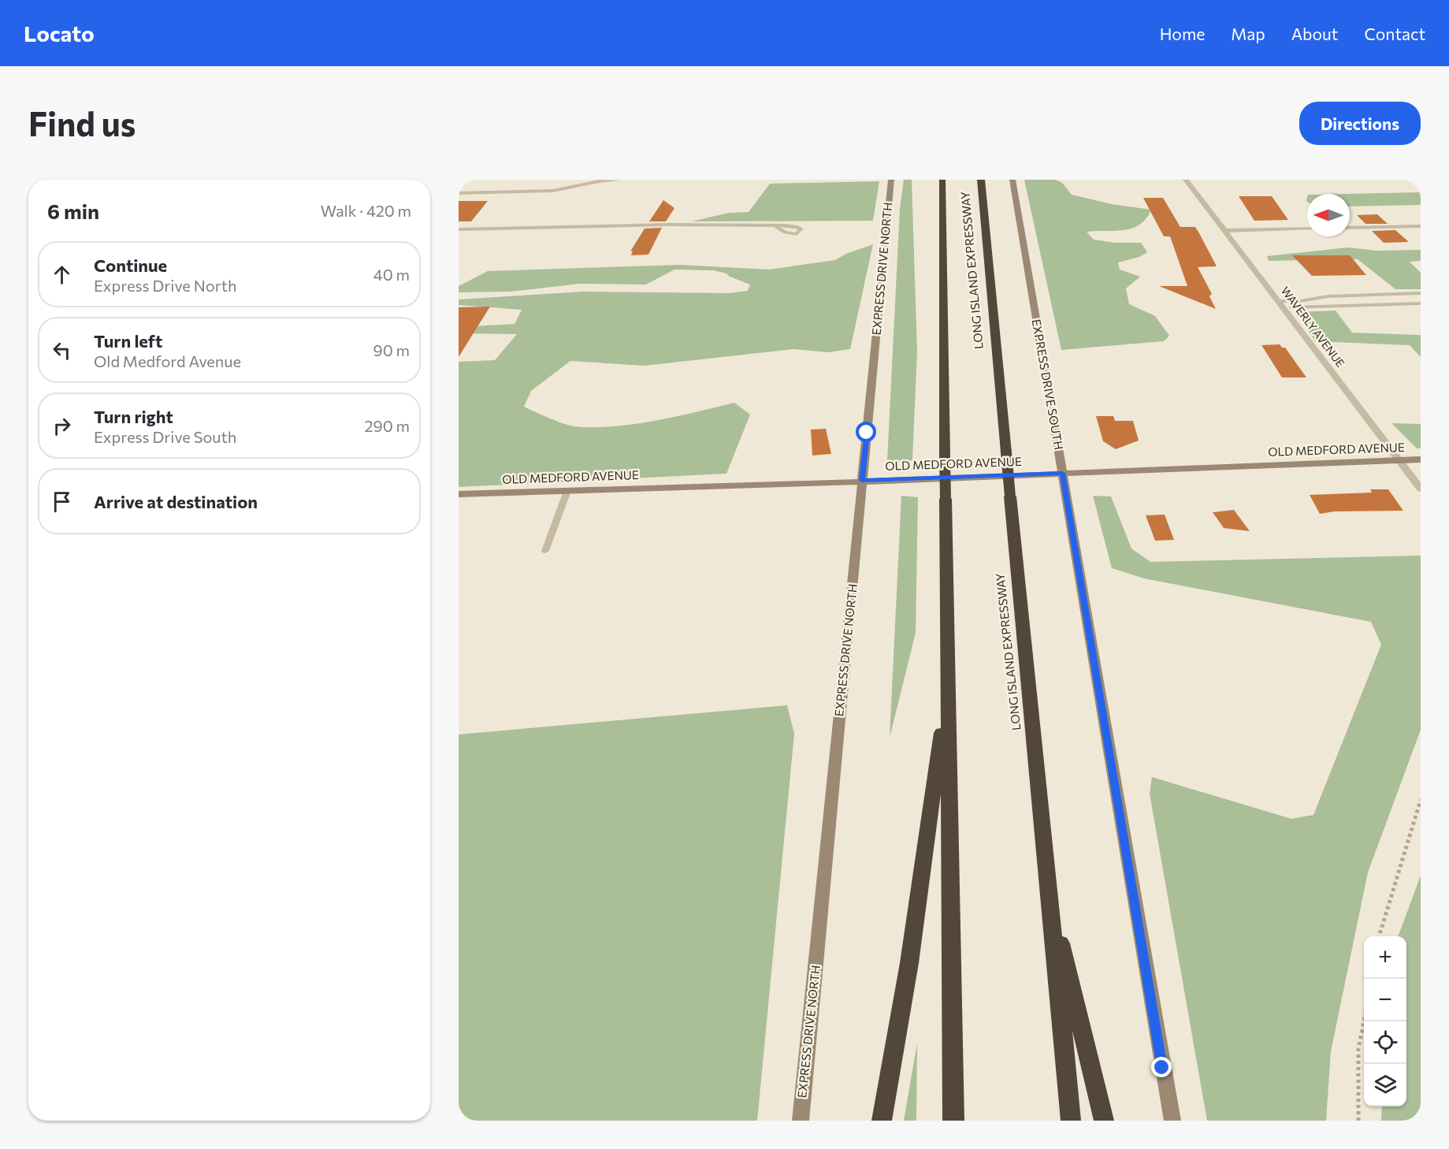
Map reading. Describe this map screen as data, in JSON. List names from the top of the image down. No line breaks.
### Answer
{"streets":{"highway":["LONG ISLAND EXPRESSWAY"],"main road":["EXPRESS DRIVE NORTH","EXPRESS DRIVE SOUTH","OLD MEDFORD AVENUE"],"street":["WAVERLY AVENUE"]},"crossings":[["EXPRESS DRIVE NORTH","OLD MEDFORD AVENUE"],["WAVERLY AVENUE","OLD MEDFORD AVENUE"],["EXPRESS DRIVE SOUTH","OLD MEDFORD AVENUE"]],"north":"left","page":{"header":"Locato","nav":["Home","Map","About","Contact"],"buttons":"Directions","title":"Find us","heading":["6 min","Walk · 420 m"],"list":[["Continue","Express Drive North","40 m"],["Turn left","Old Medford Avenue","90 m"],["Turn right","Express Drive South","290 m"],"Arrive at destination"],"map_buttons":["+","−"]}}
